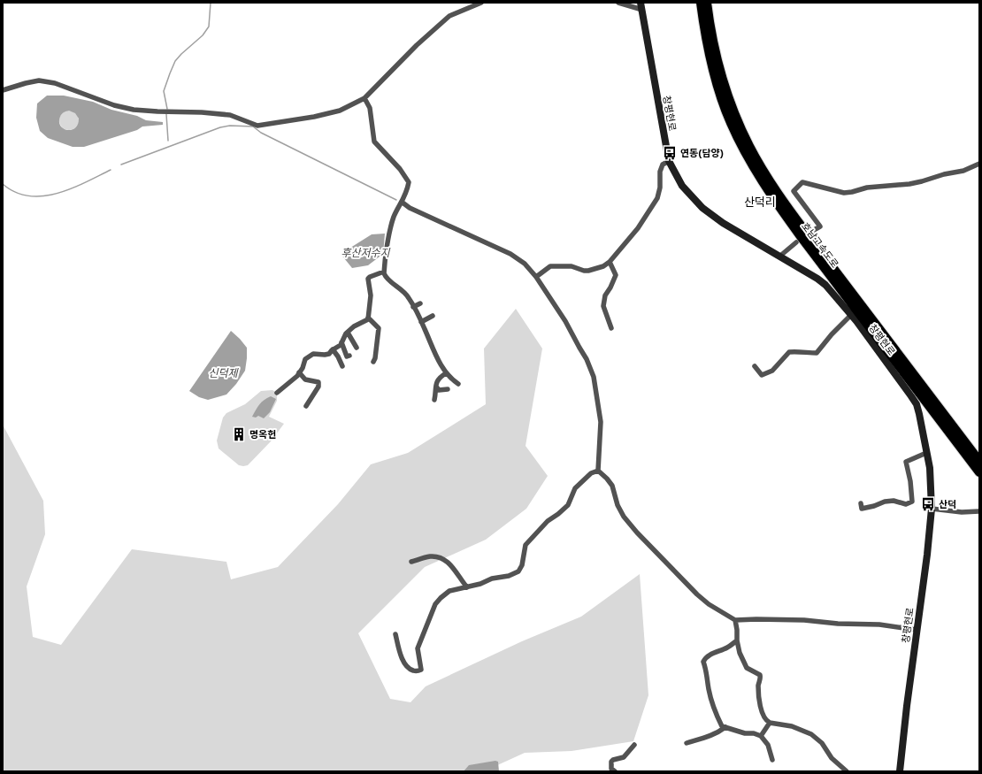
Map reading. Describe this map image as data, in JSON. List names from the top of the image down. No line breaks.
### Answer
{"streets":{"highway":["호남고속도로"],"main road":["창평현로"]},"districts":["산덕리"],"water":["후산저수지","신덕제"],"places":{"bus stop":["연동(담양)","산덕"],"building":["명옥헌"]}}
